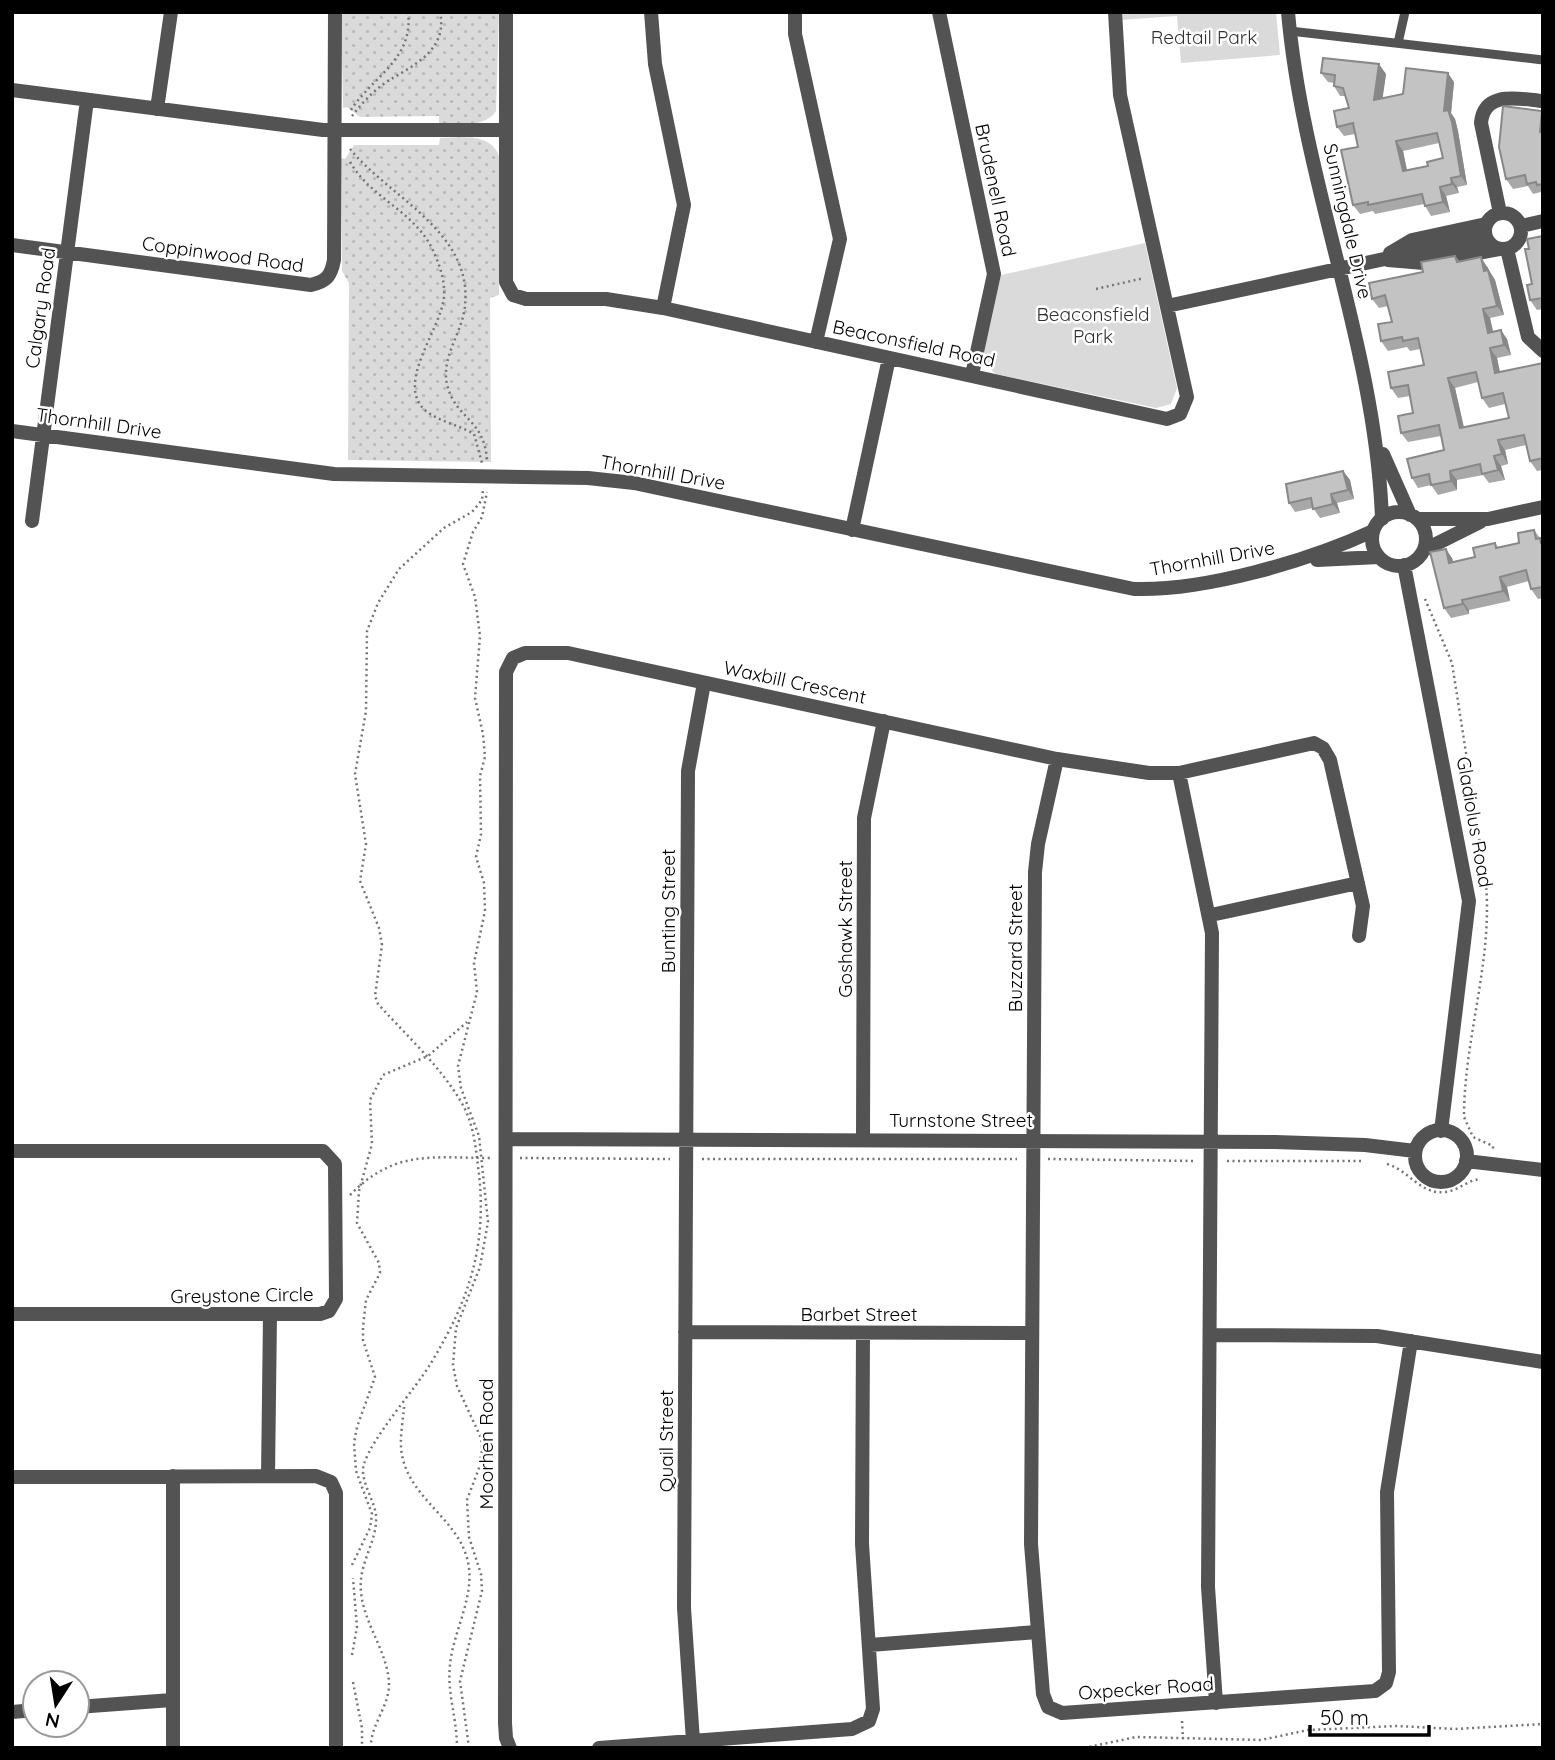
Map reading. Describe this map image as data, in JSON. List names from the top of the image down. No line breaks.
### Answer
{"streets":{"street":["Brudenell Road","Sunningdale Drive","Coppinwood Road","Calgary Road","Beaconsfield Road","Thornhill Drive","Waxbill Crescent","Gladiolus Road","Bunting Street","Goshawk Street","Buzzard Street","Turnstone Street","Greystone Circle","Barbet Street","Quail Street","Moorhen Road","Oxpecker Road"]},"crossings":[["Brudenell Road","Beaconsfield Road"],["Sunningdale Drive","Thornhill Drive"],["Sunningdale Drive","Gladiolus Road"],["Coppinwood Road","Calgary Road"],["Calgary Road","Thornhill Drive"],["Thornhill Drive","Gladiolus Road"],["Waxbill Crescent","Bunting Street"],["Waxbill Crescent","Goshawk Street"],["Waxbill Crescent","Buzzard Street"],["Waxbill Crescent","Turnstone Street"],["Waxbill Crescent","Moorhen Road"],["Gladiolus Road","Turnstone Street"],["Bunting Street","Turnstone Street"],["Bunting Street","Quail Street"],["Goshawk Street","Turnstone Street"],["Buzzard Street","Turnstone Street"],["Buzzard Street","Oxpecker Road"],["Turnstone Street","Quail Street"],["Turnstone Street","Moorhen Road"],["Turnstone Street","Oxpecker Road"],["Barbet Street","Quail Street"],["Barbet Street","Oxpecker Road"]],"parks":["Redtail Park","Beaconsfield Park"],"scale_bar":"50 m","north":"bottom"}
